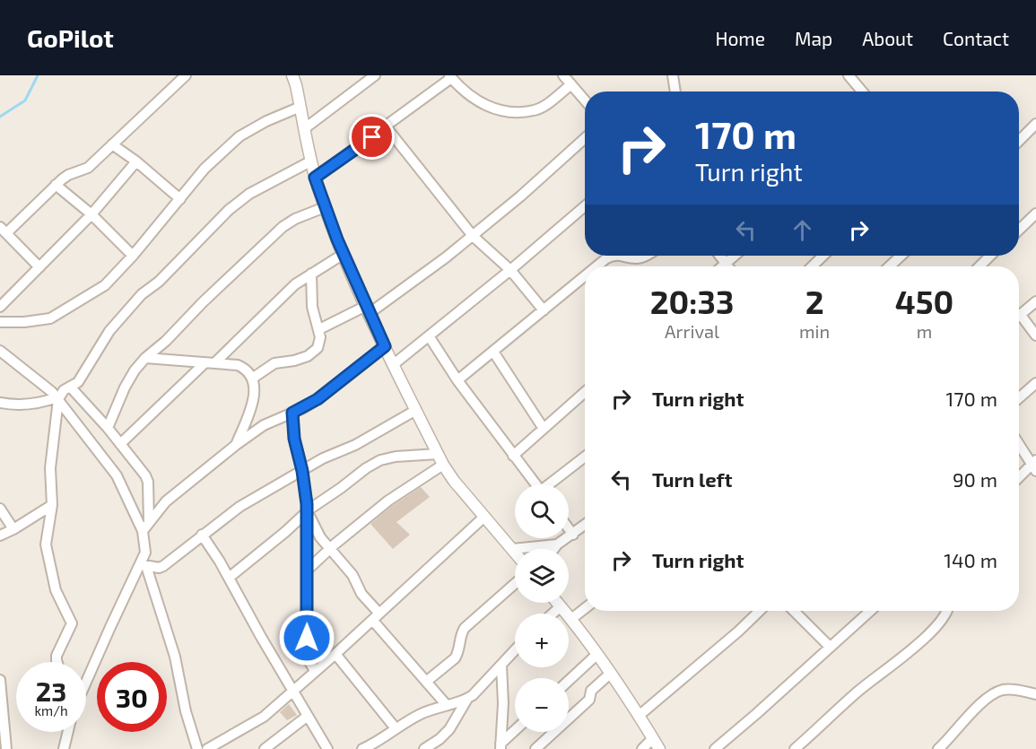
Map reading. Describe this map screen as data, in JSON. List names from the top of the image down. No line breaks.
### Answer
{"page":{"header":"GoPilot","nav":["Home","Map","About","Contact"],"turn":["170 m","Turn right"],"eta":["20:33","Arrival","2","min","450","m"],"list":[{"name":"Turn right","value":"170 m"},{"name":"Turn left","value":"90 m"},{"name":"Turn right","value":"140 m"}],"map_buttons":["+","−"],"speed":"23 km/h","limit":"30"}}
